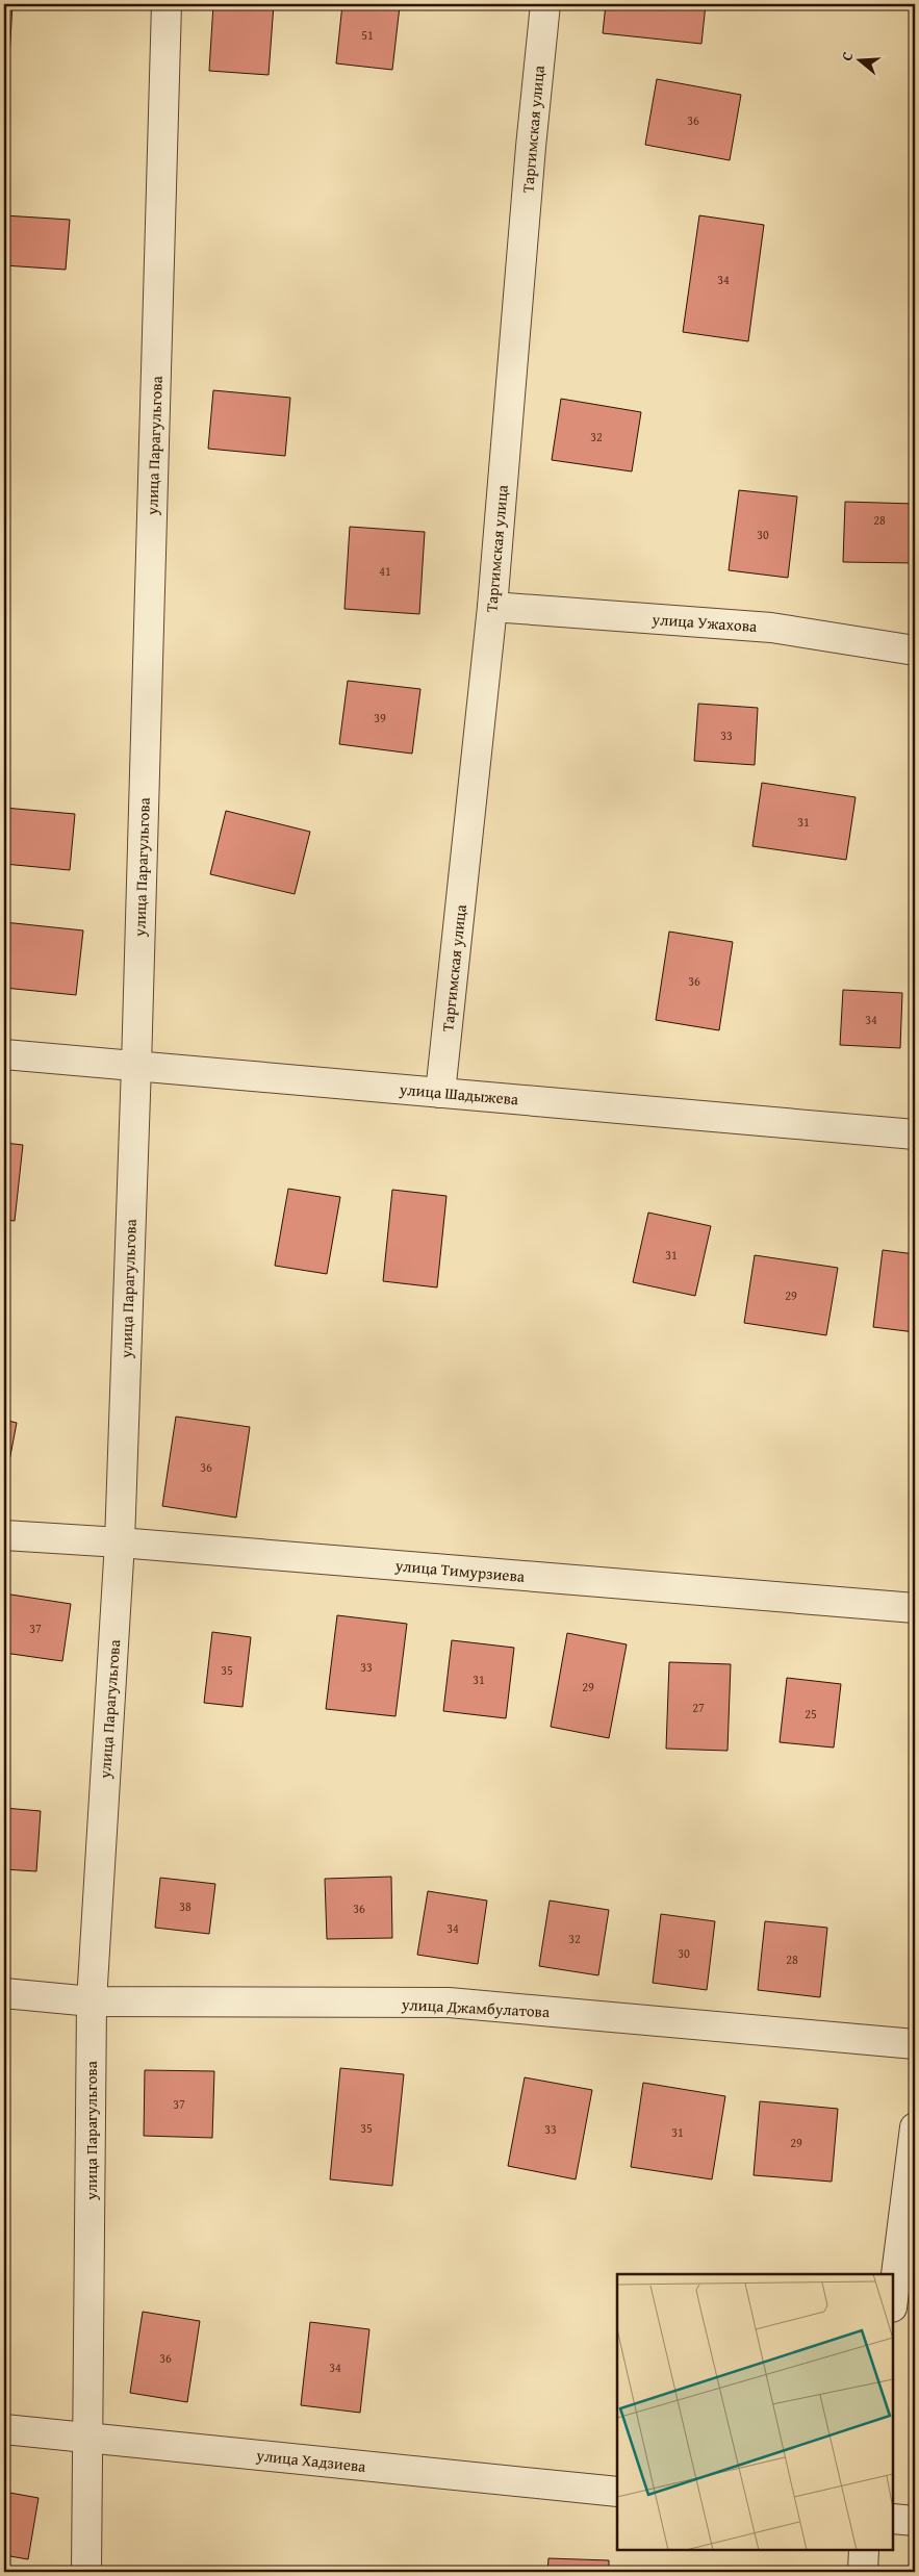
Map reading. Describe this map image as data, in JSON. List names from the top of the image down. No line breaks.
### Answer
{"streets":{"street":["Таргимская улица","улица Парагульгова","улица Ужахова","улица Шадыжева","улица Тимурзиева","улица Джамбулатова","улица Хадзиева"]},"crossings":[["Таргимская улица","улица Ужахова"],["Таргимская улица","улица Шадыжева"],["улица Парагульгова","улица Шадыжева"],["улица Парагульгова","улица Тимурзиева"],["улица Парагульгова","улица Джамбулатова"],["улица Парагульгова","улица Хадзиева"]],"house_numbers":["51","36","34","32","28","30","41","39","33","31","36","34","31","29","36","37","33","35","31","29","27","25","38","36","34","32","30","28","37","35","33","31","29","36","34"],"north":"left"}
